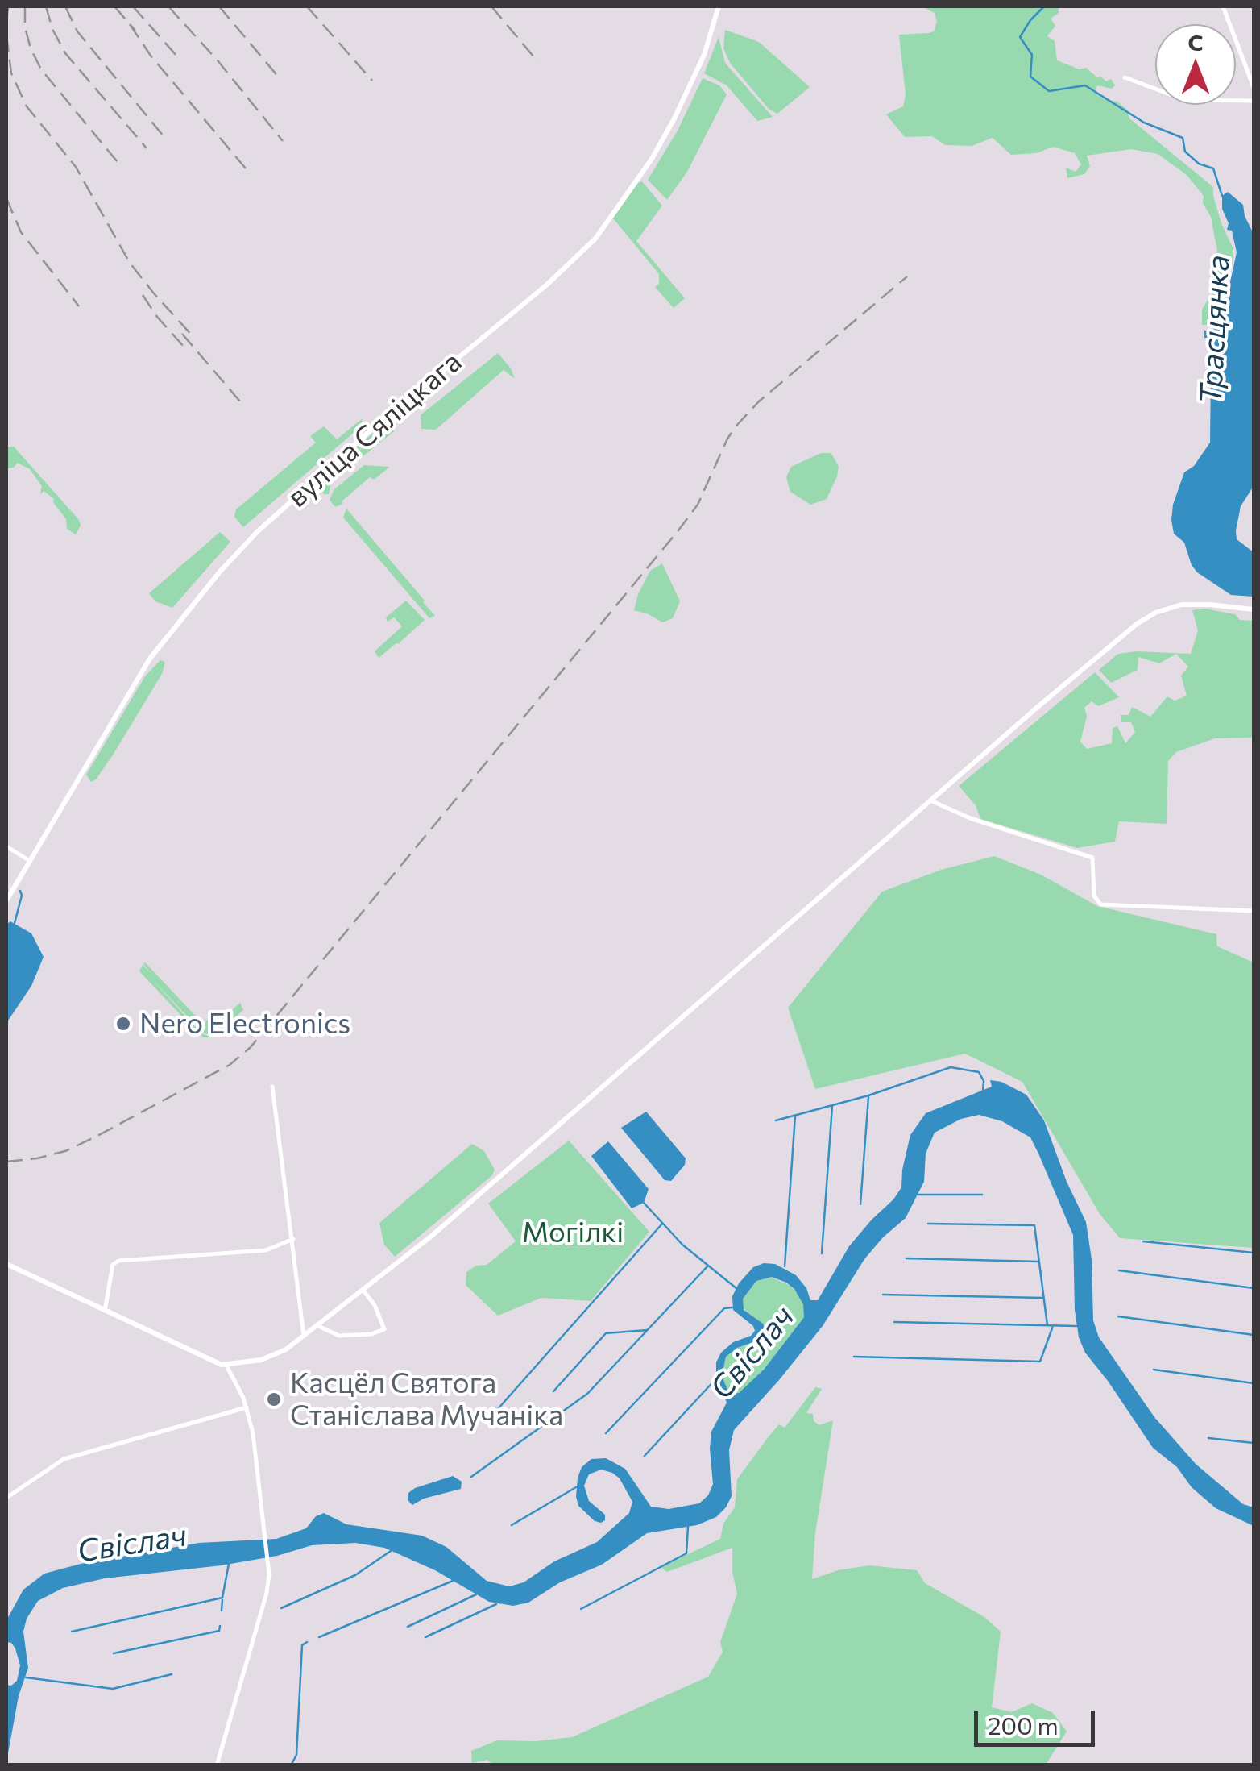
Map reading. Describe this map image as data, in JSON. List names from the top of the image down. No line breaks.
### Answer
{"streets":{"main road":["вуліца Сяліцкага"]},"water":["Трасцянка","Свіслач"],"parks":["Могілкі"],"places":["Nero Electronics","Касцёл Святога Станіслава Мучаніка"],"scale_bar":"200 m","north":"top"}
